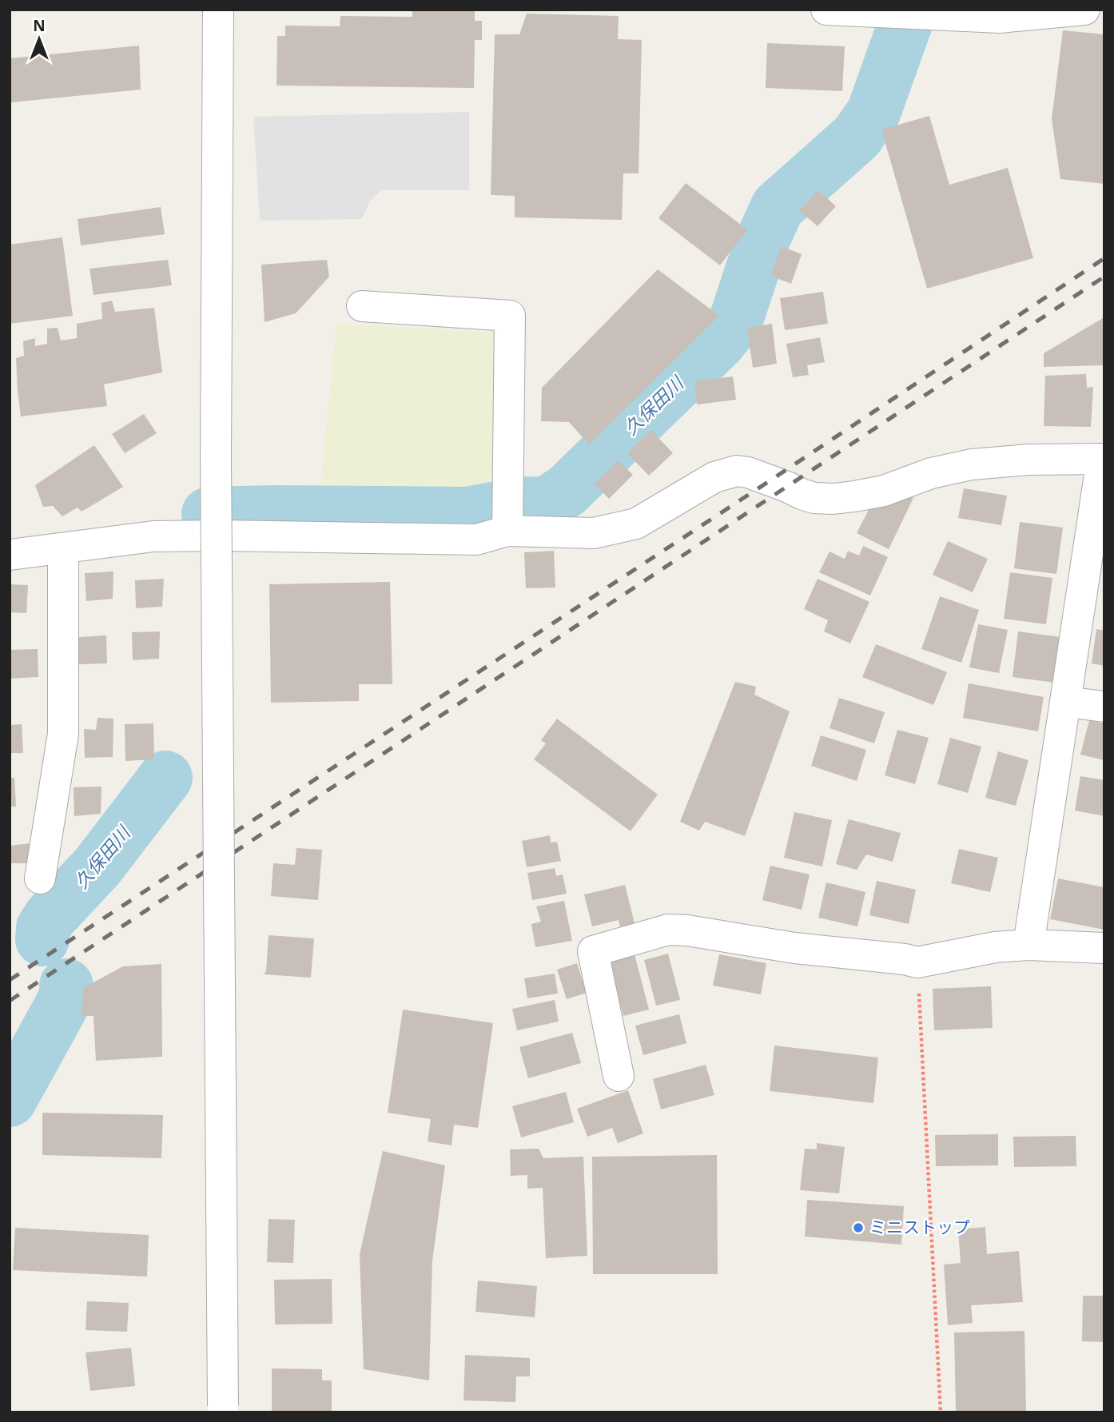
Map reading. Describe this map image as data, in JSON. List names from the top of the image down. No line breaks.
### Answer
{"water":["久保田川"],"places":["ミニストップ"],"north":"top"}
